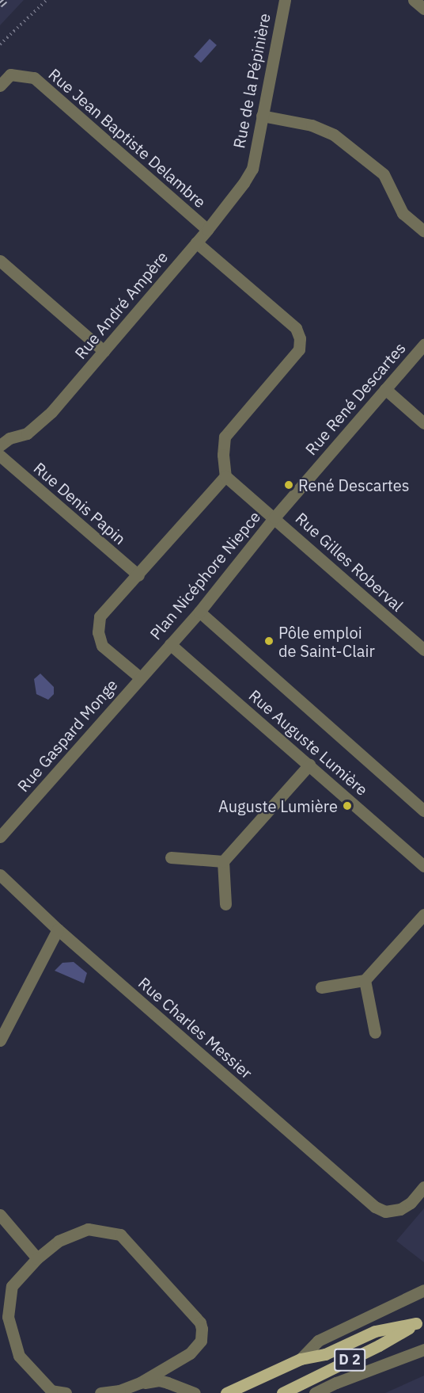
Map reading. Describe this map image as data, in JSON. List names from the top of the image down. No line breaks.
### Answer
{"streets":{"main road":["D 2"],"street":["Rue de la Pépinière","Rue Jean Baptiste Delambre","Rue André Ampère","Rue René Descartes","Rue Denis Papin","Rue Gilles Roberval","Plan Nicéphore Niepce","Rue Gaspard Monge","Rue Auguste Lumière","Rue Charles Messier"]},"crossings":[["Rue de la Pépinière","Rue André Ampère"],["Rue Jean Baptiste Delambre","Rue André Ampère"],["Rue René Descartes","Rue Gilles Roberval"],["Rue René Descartes","Plan Nicéphore Niepce"],["Rue Gilles Roberval","Plan Nicéphore Niepce"],["Plan Nicéphore Niepce","Rue Gaspard Monge"],["Plan Nicéphore Niepce","Rue Auguste Lumière"]],"places":["René Descartes","Pôle emploi de Saint-Clair","Auguste Lumière"]}
